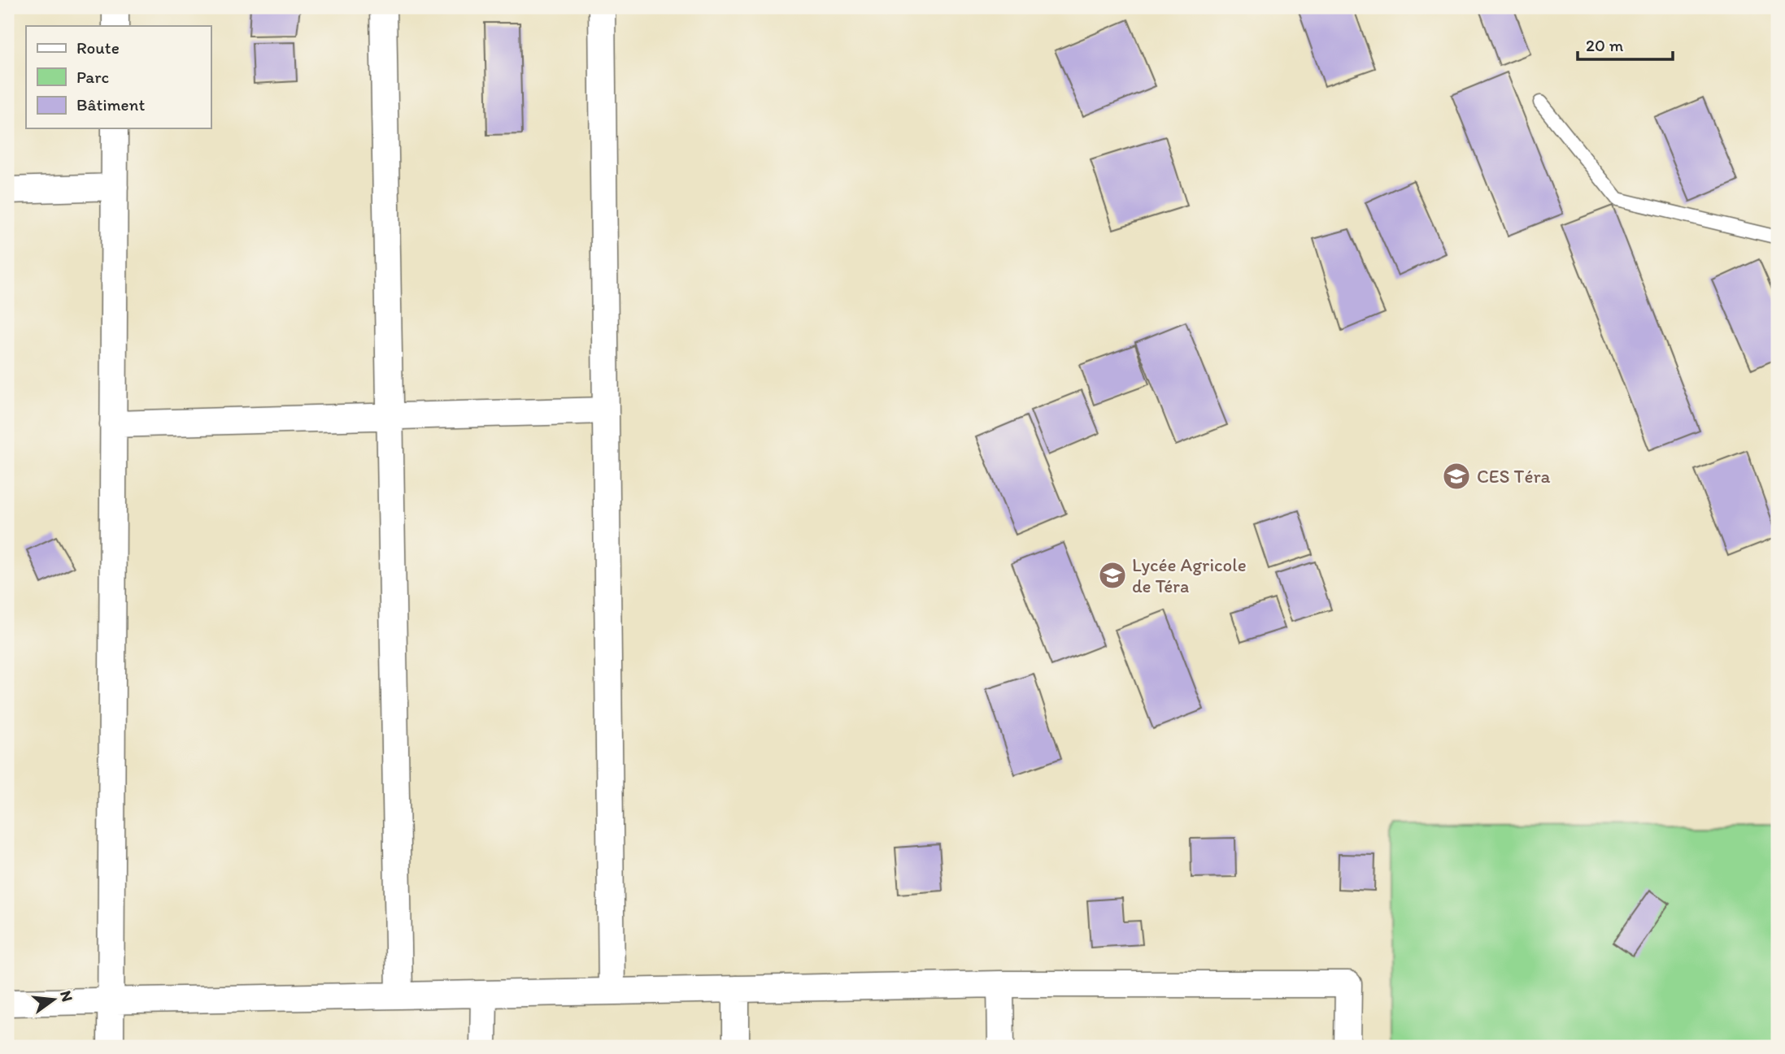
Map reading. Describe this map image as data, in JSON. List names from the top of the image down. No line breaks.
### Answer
{"places":{"school or university":["CES Téra","Lycée Agricole de Téra"]},"legend":["Route","Parc","Bâtiment"],"scale_bar":"20 m","north":"right"}
